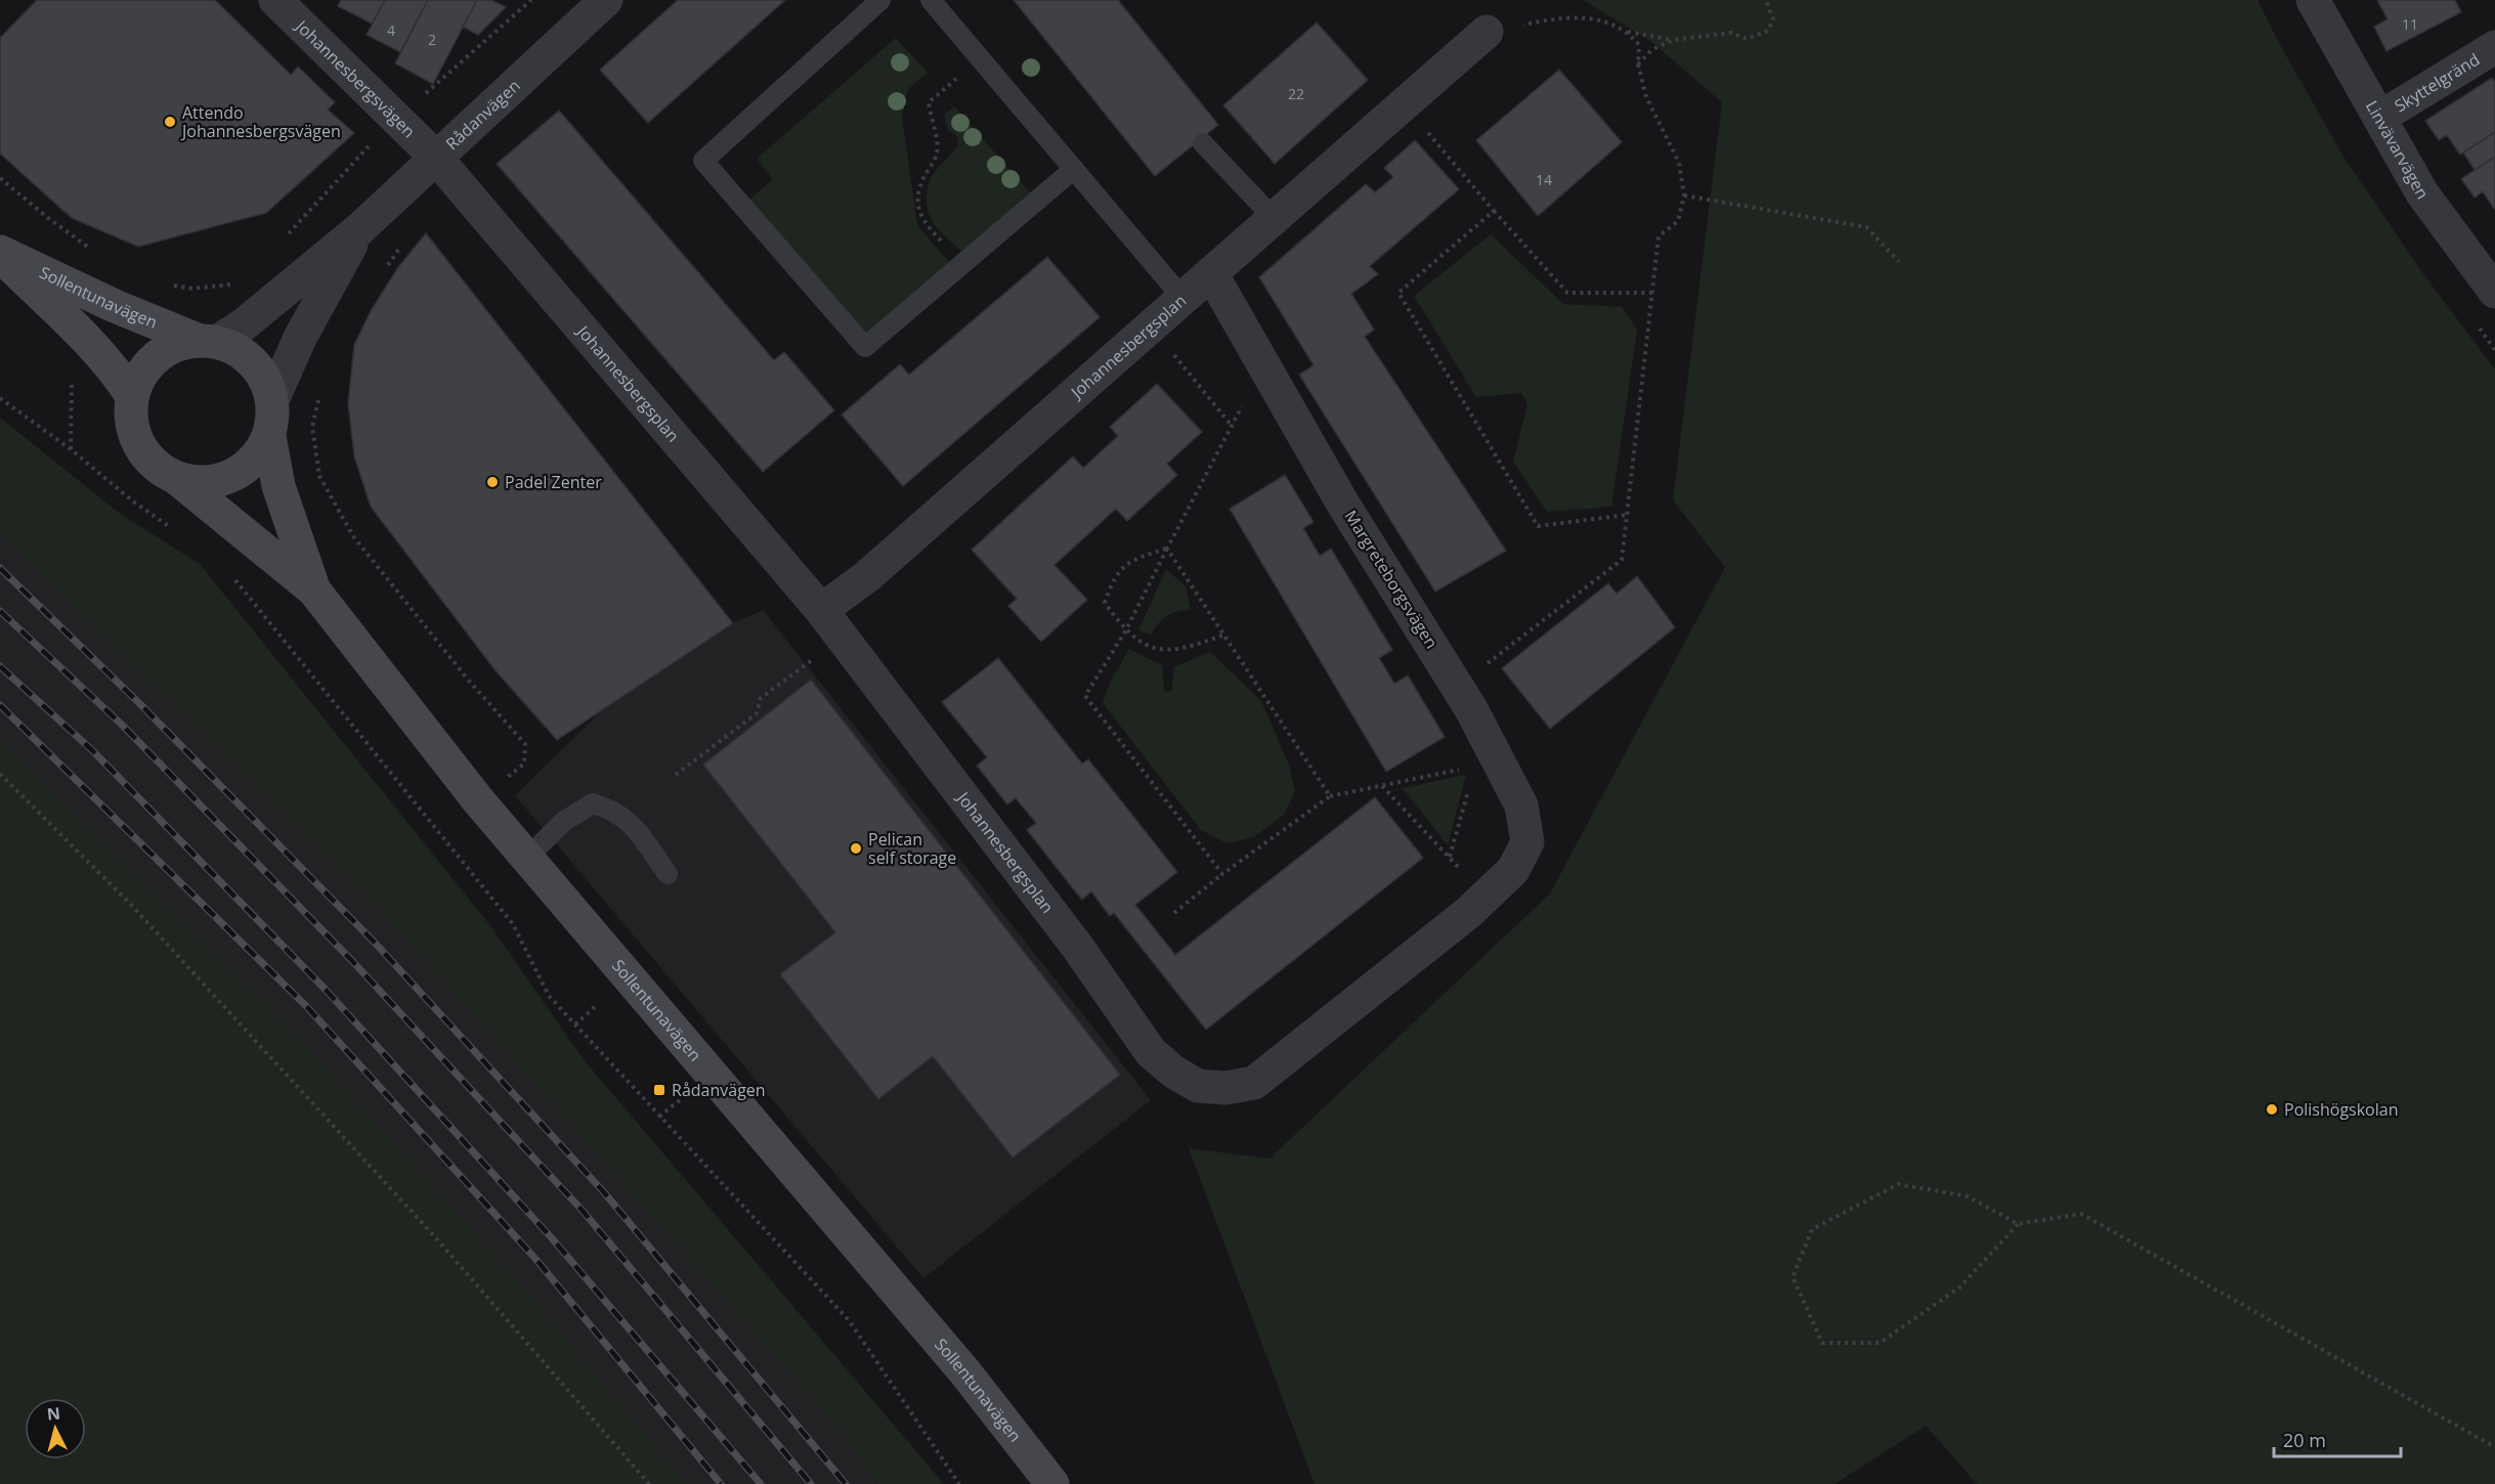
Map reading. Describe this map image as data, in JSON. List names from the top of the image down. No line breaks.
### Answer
{"streets":{"street":["Johannesbergsvägen","Skyttelgränd","Rådanvägen","Linvävarvägen","Sollentunavägen","Johannesbergsplan","Margreteborgsvägen"]},"crossings":[["Johannesbergsvägen","Rådanvägen"],["Johannesbergsvägen","Johannesbergsplan"],["Skyttelgränd","Linvävarvägen"],["Rådanvägen","Sollentunavägen"],["Rådanvägen","Johannesbergsplan"],["Johannesbergsplan","Margreteborgsvägen"]],"places":{"other":["Attendo Johannesbergsvägen","Padel Zenter","Pelican self storage","Polishögskolan"],"transit":["Rådanvägen"]},"house_numbers":["11","4","2","22","14"],"scale_bar":"20 m","north":"top"}
